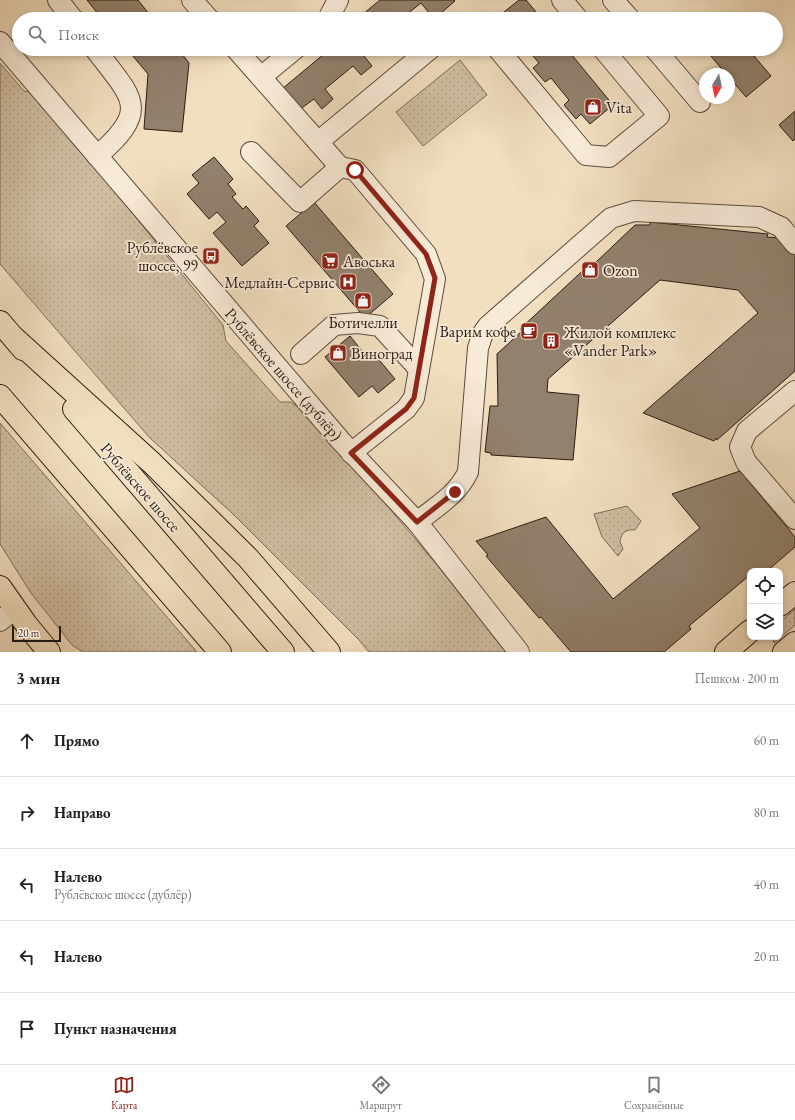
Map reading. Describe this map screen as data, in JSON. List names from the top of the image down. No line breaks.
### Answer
{"streets":{"main road":["Рублёвское шоссе"],"street":["Рублёвское шоссе (дублёр)"]},"places":{"shop":["Vita","Ozon","Ботичелли","Виноград"],"bus stop":["Рублёвское шоссе, 99"],"supermarket":["Авоська"],"hospital":["Медлайн-Сервис"],"cafe":["Варим кофе"],"building":["Жилой комплекс «Vander Park»"]},"scale_bar":"20 m","north":"bottom","page":{"search":"Поиск","scale":"20 m","heading":["3 мин","Пешком · 200 m"],"list":[["Прямо","60 m"],["Направо","80 m"],["Налево","Рублёвское шоссе (дублёр)","40 m"],["Налево","20 m"],"Пункт назначения"],"nav":["Карта","Маршрут","Сохранённые"]}}
